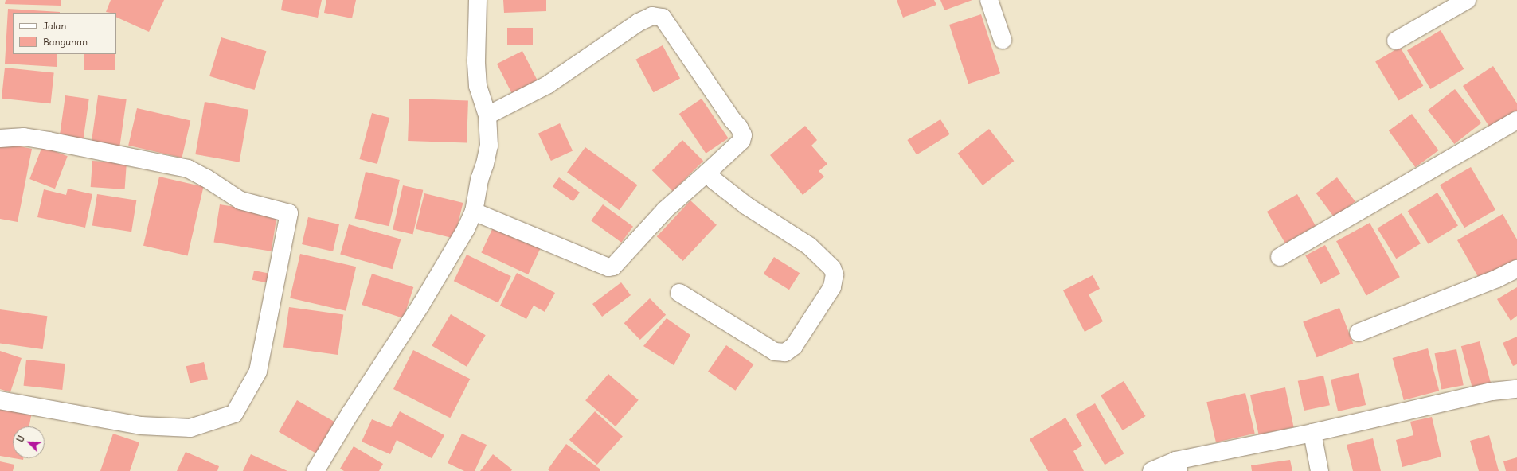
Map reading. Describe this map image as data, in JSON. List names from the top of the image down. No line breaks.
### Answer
{"legend":["Jalan","Bangunan"],"north":"top left"}
